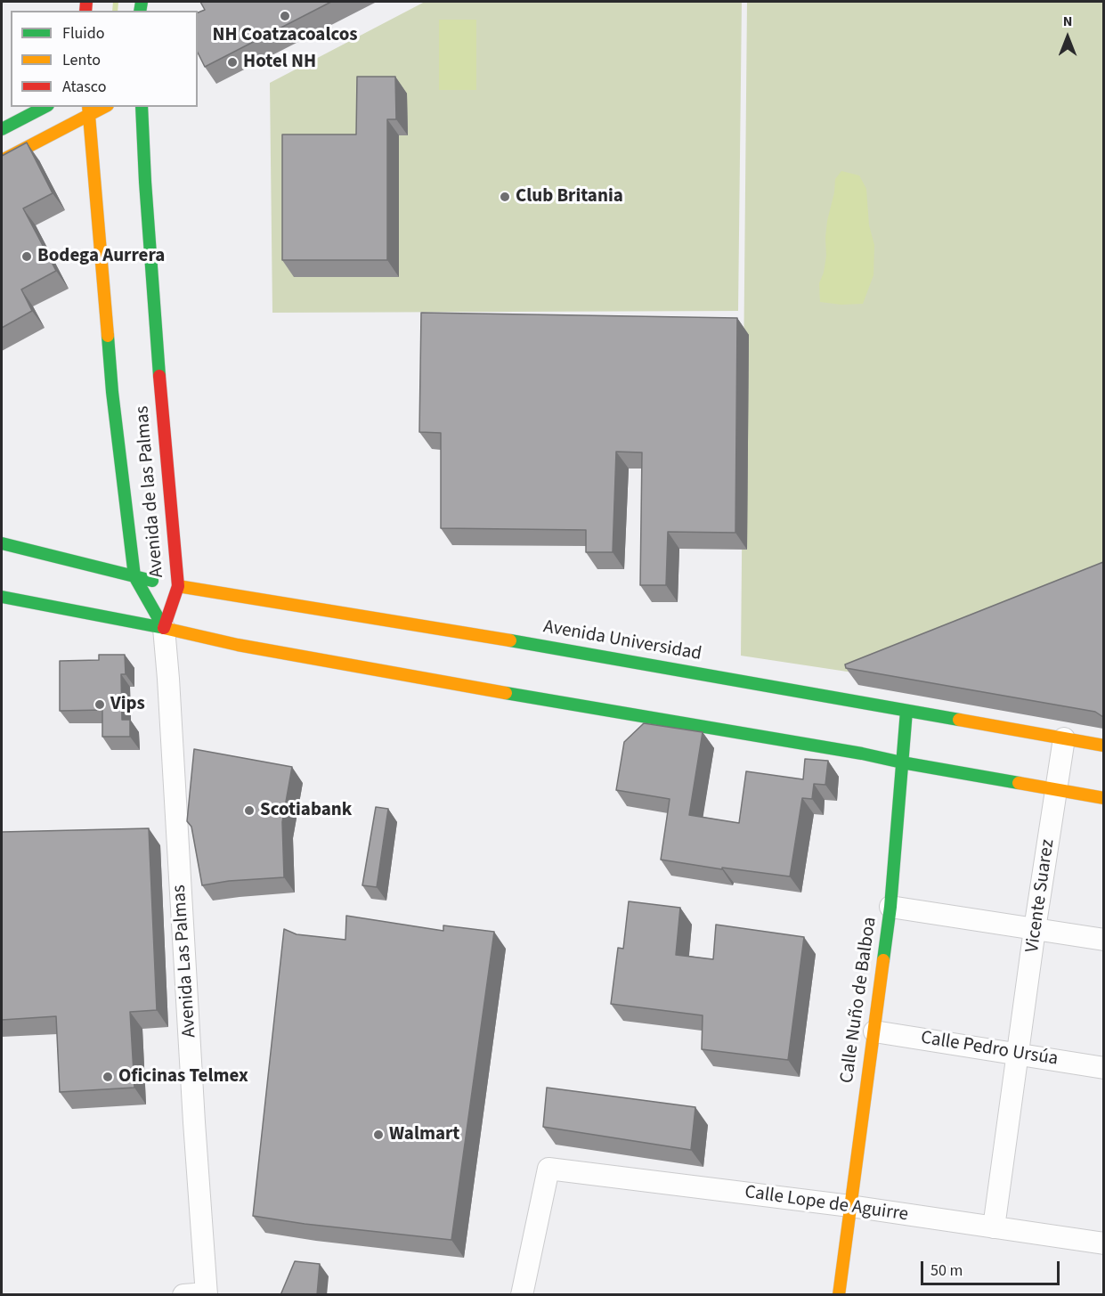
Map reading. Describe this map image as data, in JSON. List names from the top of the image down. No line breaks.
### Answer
{"streets":{"main road":["Avenida de las Palmas","Avenida Universidad","Calle Nuño de Balboa"],"street":["Vicente Suarez","Avenida Las Palmas","Calle Pedro Ursúa","Calle Lope de Aguirre"]},"crossings":[["Avenida de las Palmas","Avenida Universidad"],["Avenida de las Palmas","Avenida Las Palmas"],["Avenida Universidad","Vicente Suarez"],["Avenida Universidad","Calle Nuño de Balboa"],["Vicente Suarez","Calle Pedro Ursúa"],["Vicente Suarez","Calle Lope de Aguirre"],["Calle Nuño de Balboa","Calle Pedro Ursúa"],["Calle Nuño de Balboa","Calle Lope de Aguirre"]],"places":["NH Coatzacoalcos","Hotel NH","Club Britania","Bodega Aurrera","Vips","Scotiabank","Oficinas Telmex","Walmart"],"legend":["Fluido","Lento","Atasco"],"scale_bar":"50 m","north":"top"}
